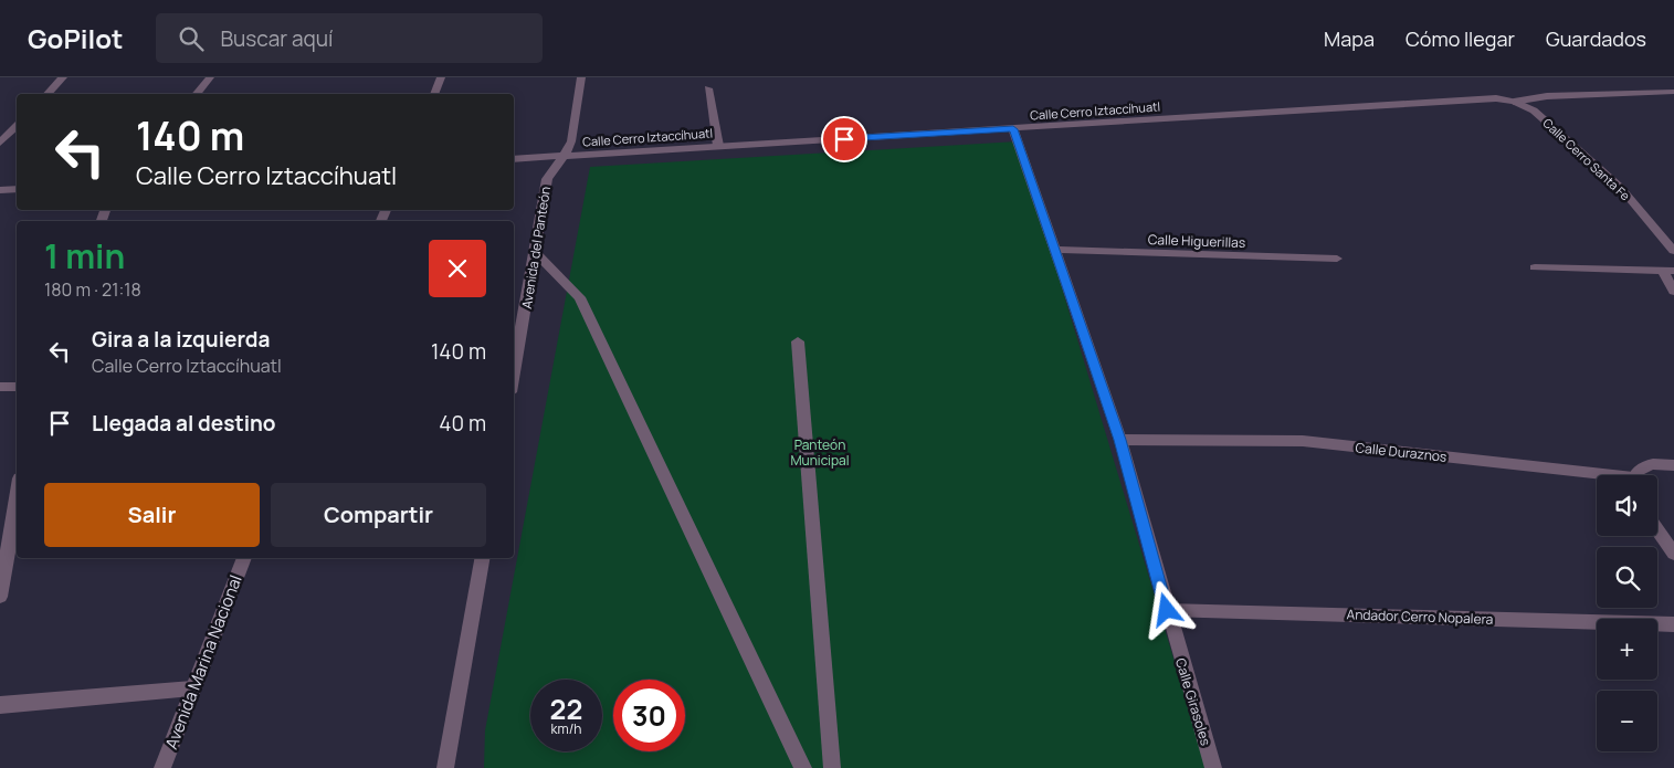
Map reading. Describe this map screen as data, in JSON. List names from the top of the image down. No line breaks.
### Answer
{"streets":{"street":["Calle Cerro Iztaccíhuatl","Calle Cerro Santa Fe","Calle Higuerillas","Avenida del Panteón","Calle Duraznos","Andador Cerro Nopalera","Avenida Marina Nacional","Calle Girasoles"]},"crossings":[["Calle Cerro Iztaccíhuatl","Calle Cerro Santa Fe"],["Calle Cerro Iztaccíhuatl","Avenida del Panteón"],["Calle Cerro Iztaccíhuatl","Calle Girasoles"],["Calle Higuerillas","Calle Girasoles"],["Calle Duraznos","Calle Girasoles"],["Andador Cerro Nopalera","Calle Girasoles"]],"parks":["Panteón Municipal"],"page":{"header":"GoPilot","search":"Buscar aquí","nav":["Mapa","Cómo llegar","Guardados"],"turn":["140 m","Calle Cerro Iztaccíhuatl"],"heading":["1 min","180 m · 21:18"],"list":[{"name":"Gira a la izquierda","note":"Calle Cerro Iztaccíhuatl","value":"140 m"},{"name":"Llegada al destino","value":"40 m"}],"buttons":["Salir","Compartir"],"map_buttons":["+","−"],"speed":"22 km/h","limit":"30"}}
